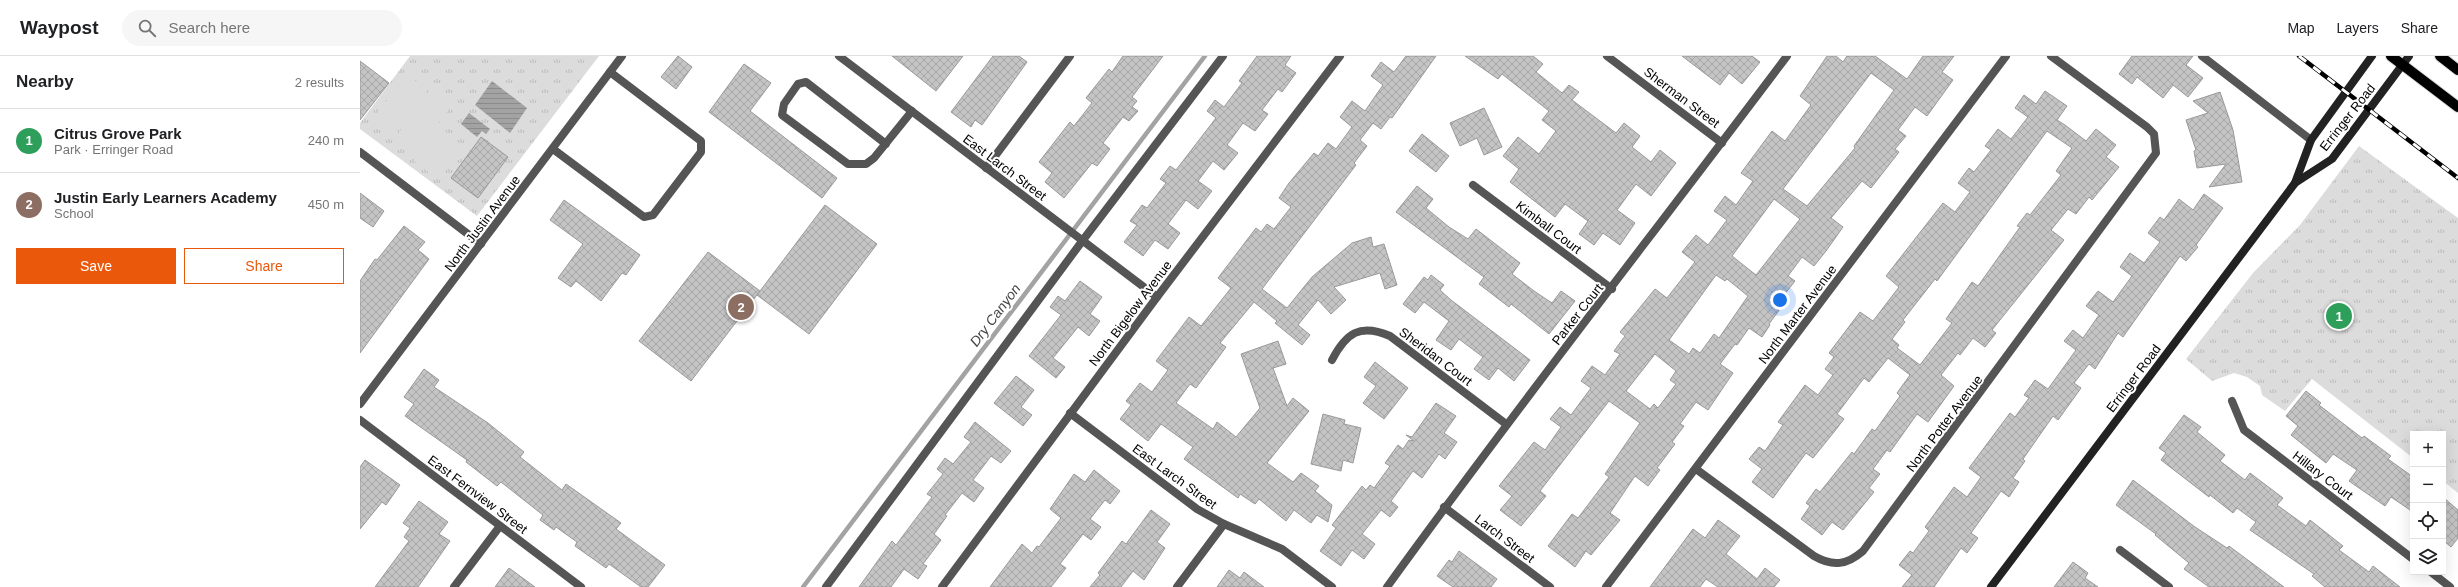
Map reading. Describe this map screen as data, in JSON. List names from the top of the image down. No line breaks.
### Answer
{"streets":{"main road":["Erringer Road"],"street":["Sherman Street","East Larch Street","North Justin Avenue","Kimball Court","North Bigelow Avenue","Parker Court","North Marter Avenue","Sheridan Court","North Potter Avenue","Hillary Court","East Fernview Street","Larch Street"]},"crossings":[["Sherman Street","Parker Court"],["East Larch Street","North Bigelow Avenue"],["Kimball Court","Parker Court"],["Parker Court","Sheridan Court"],["Parker Court","Larch Street"],["North Marter Avenue","North Potter Avenue"]],"water":["Dry Canyon"],"page":{"header":"Waypost","search":"Search here","nav":["Map","Layers","Share"],"heading":["Nearby","2 results"],"list":[{"mark":"1","name":"Citrus Grove Park","note":"Park · Erringer Road","value":"240 m"},{"mark":"2","name":"Justin Early Learners Academy","note":"School","value":"450 m"}],"buttons":["Save","Share"],"pins":["2","1"],"map_buttons":["+","−"]}}
